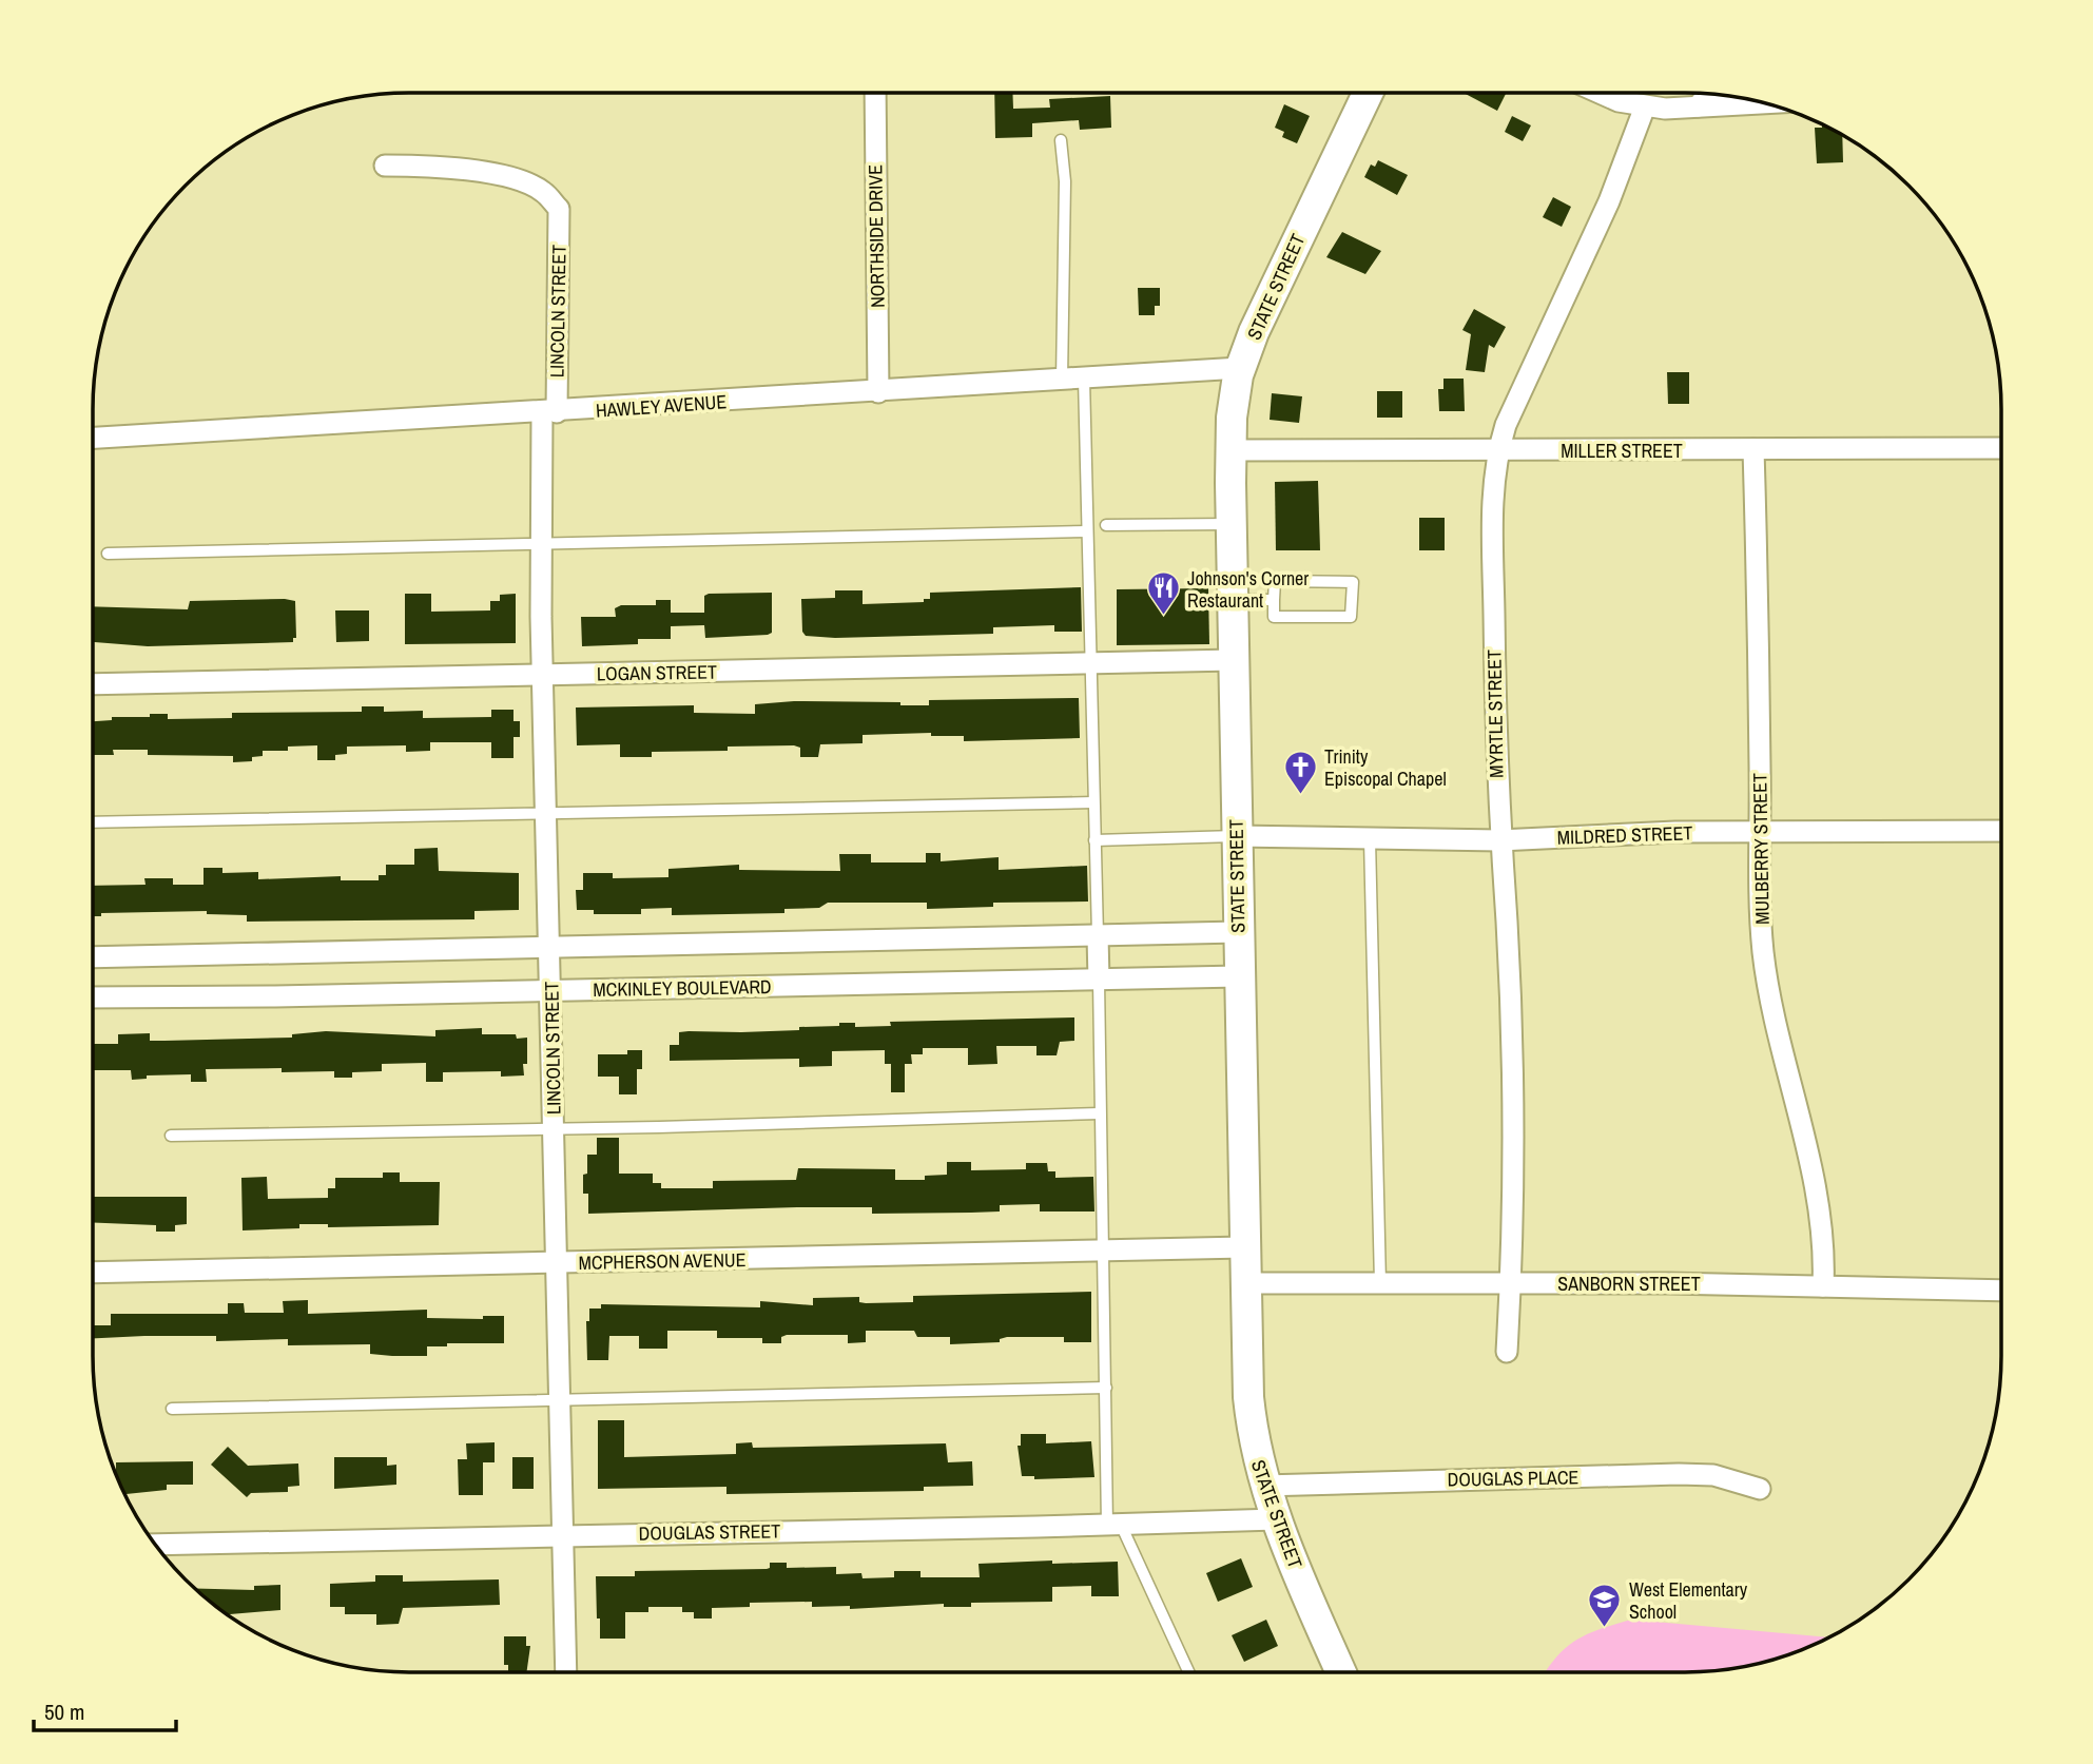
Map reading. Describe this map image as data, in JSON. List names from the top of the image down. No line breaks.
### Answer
{"streets":{"street":["NORTHSIDE DRIVE","STATE STREET","LINCOLN STREET","HAWLEY AVENUE","MILLER STREET","LOGAN STREET","MYRTLE STREET","MILDRED STREET","MULBERRY STREET","MCKINLEY BOULEVARD","MCPHERSON AVENUE","SANBORN STREET","DOUGLAS PLACE","DOUGLAS STREET"]},"crossings":[["NORTHSIDE DRIVE","HAWLEY AVENUE"],["STATE STREET","HAWLEY AVENUE"],["STATE STREET","MILLER STREET"],["STATE STREET","LOGAN STREET"],["STATE STREET","MILDRED STREET"],["STATE STREET","MCKINLEY BOULEVARD"],["STATE STREET","MCPHERSON AVENUE"],["STATE STREET","SANBORN STREET"],["STATE STREET","DOUGLAS PLACE"],["STATE STREET","DOUGLAS STREET"],["LINCOLN STREET","HAWLEY AVENUE"],["LINCOLN STREET","LOGAN STREET"],["LINCOLN STREET","MCKINLEY BOULEVARD"],["LINCOLN STREET","MCPHERSON AVENUE"],["LINCOLN STREET","DOUGLAS STREET"],["MILLER STREET","MYRTLE STREET"],["MILLER STREET","MULBERRY STREET"],["MYRTLE STREET","MILDRED STREET"],["MYRTLE STREET","SANBORN STREET"],["MILDRED STREET","MULBERRY STREET"],["MULBERRY STREET","SANBORN STREET"]],"places":{"restaurant":["Johnson's Corner Restaurant"],"church":["Trinity Episcopal Chapel"],"school or university":["West Elementary School"]},"scale_bar":"50 m"}
